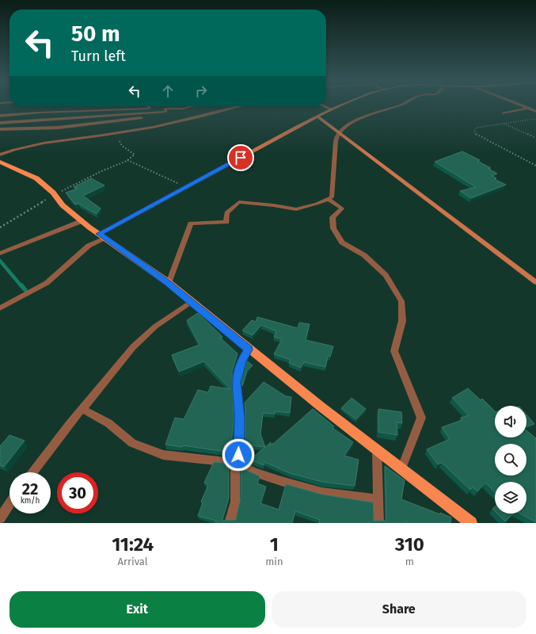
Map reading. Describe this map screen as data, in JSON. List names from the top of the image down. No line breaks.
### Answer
{"page":{"turn":["50 m","Turn left"],"speed":"22 km/h","limit":"30","eta":["11:24","Arrival","1","min","310","m"],"buttons":["Exit","Share"]}}
